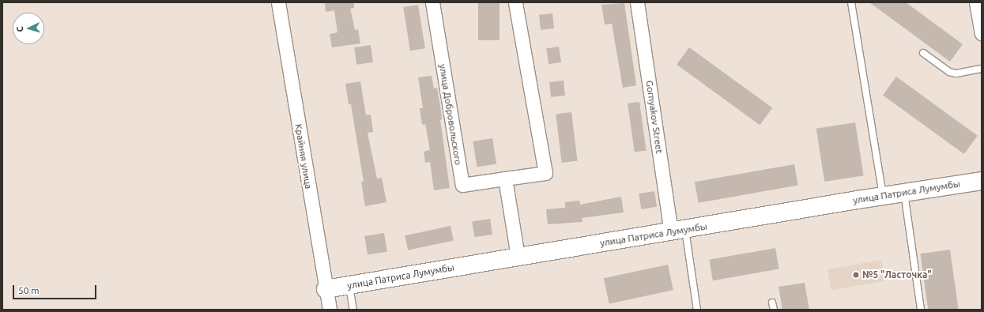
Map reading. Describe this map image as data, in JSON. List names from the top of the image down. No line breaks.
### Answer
{"streets":{"street":["улица Добровольского","Gornyakov Street","Крайняя улица","улица Патриса Лумумбы"]},"crossings":[["Gornyakov Street","улица Патриса Лумумбы"],["Крайняя улица","улица Патриса Лумумбы"]],"places":["№5 \"Ласточка\""],"scale_bar":"50 m","north":"left"}
